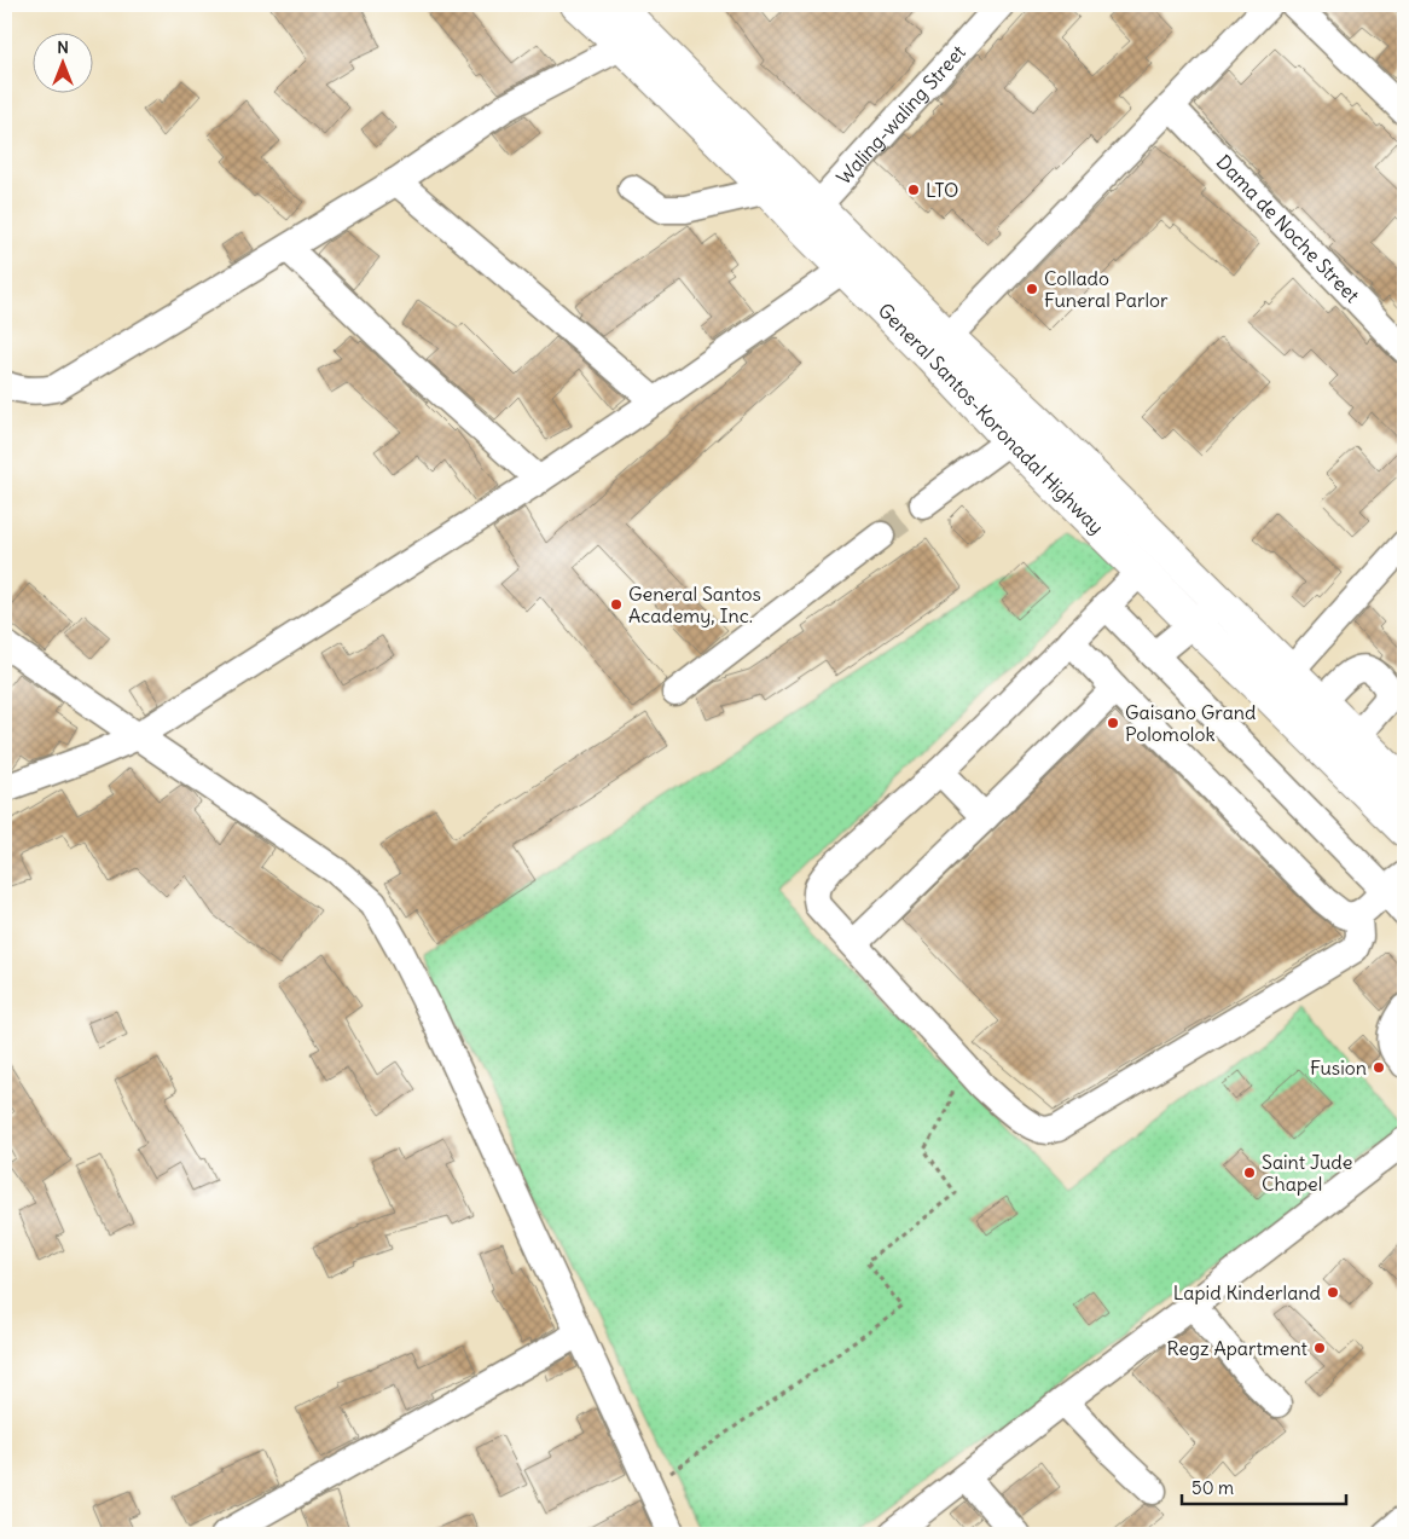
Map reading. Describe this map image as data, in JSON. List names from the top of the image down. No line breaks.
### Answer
{"streets":{"highway":["General Santos-Koronadal Highway"],"street":["Waling-waling Street","Dama de Noche Street"]},"crossings":[["Waling-waling Street","General Santos-Koronadal Highway"]],"places":["LTO","Collado Funeral Parlor","General Santos Academy, Inc.","Gaisano Grand Polomolok","Fusion","Saint Jude Chapel","Lapid Kinderland","Regz Apartment"],"scale_bar":"50 m","north":"top"}
